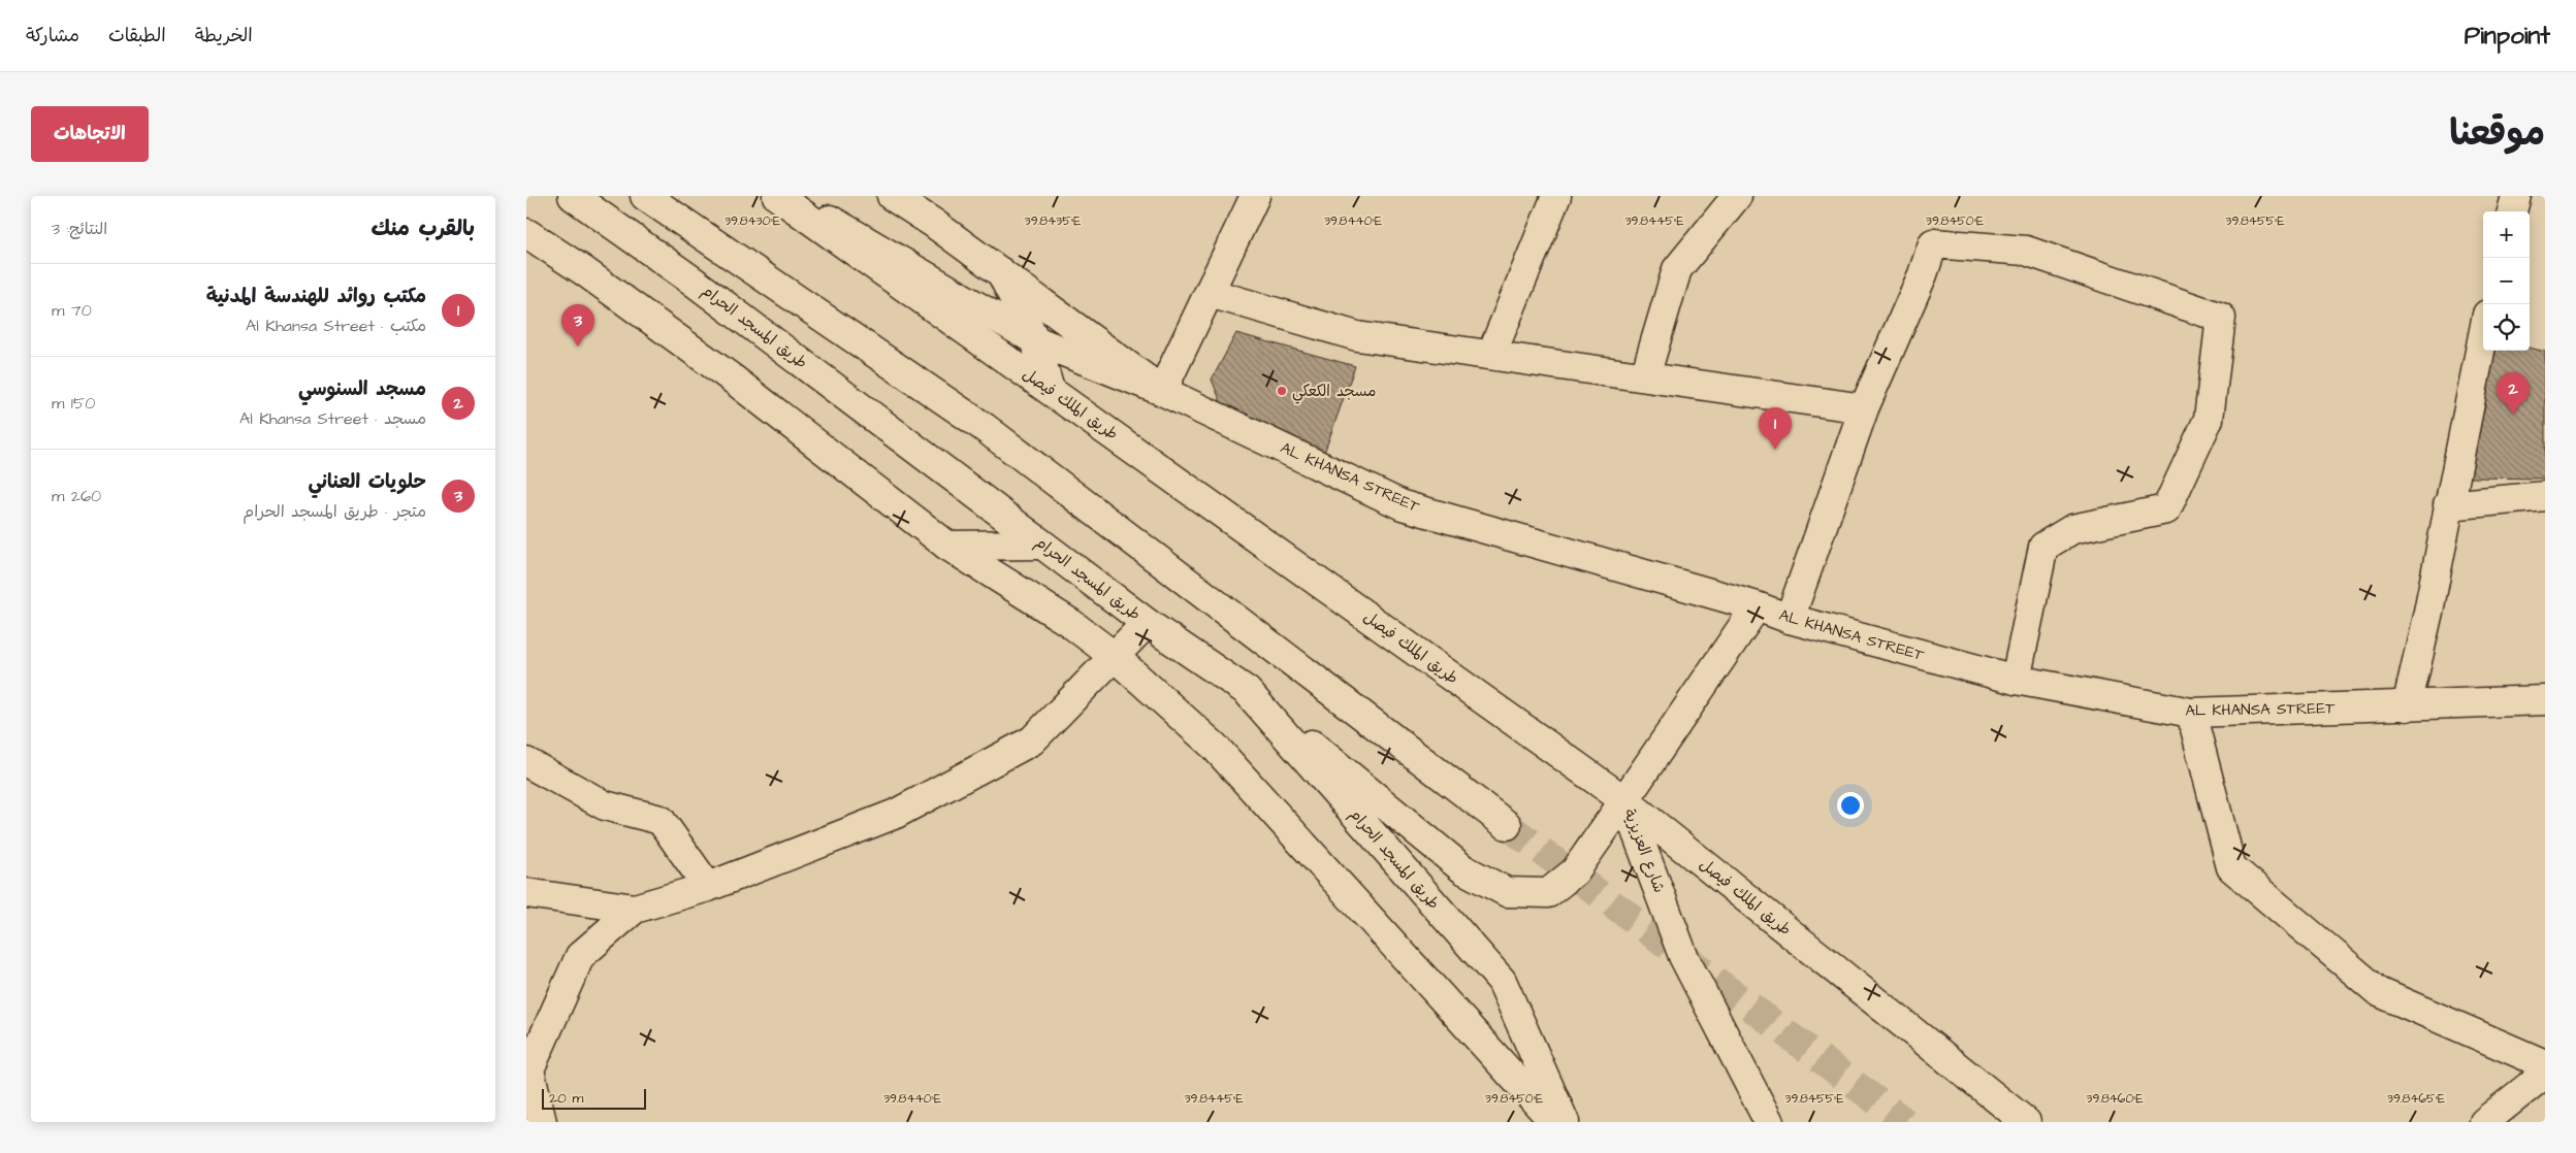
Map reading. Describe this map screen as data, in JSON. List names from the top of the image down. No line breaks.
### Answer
{"streets":{"main road":["طريق المسجد الحرام","طريق الملك فيصل","AL KHANSA STREET","شارع العزيزية"]},"crossings":[["طريق المسجد الحرام","شارع العزيزية"],["طريق الملك فيصل","شارع العزيزية"]],"places":["مسجد الكعكي"],"scale_bar":"20 m","page":{"header":"Pinpoint","nav":["الخريطة","الطبقات","مشاركة"],"title":"موقعنا","buttons":"الاتجاهات","heading":["بالقرب منك","النتائج: 3"],"map_buttons":["+","−"],"list":[{"mark":"1","name":"مكتب روائد للهندسة المدنية","note":"مكتب · Al Khansa Street","value":"70 m"},{"mark":"2","name":"مسجد السنوسي","note":"مسجد · Al Khansa Street","value":"150 m"},{"mark":"3","name":"حلويات العناني","note":"متجر · طريق المسجد الحرام","value":"260 m"}],"pins":["3","2","1"],"scale":"20 m"},"coordinates":["39.8430°E","39.8435°E","39.8440°E","39.8445°E","39.8450°E","39.8455°E","39.8460°E","39.8465°E"]}
